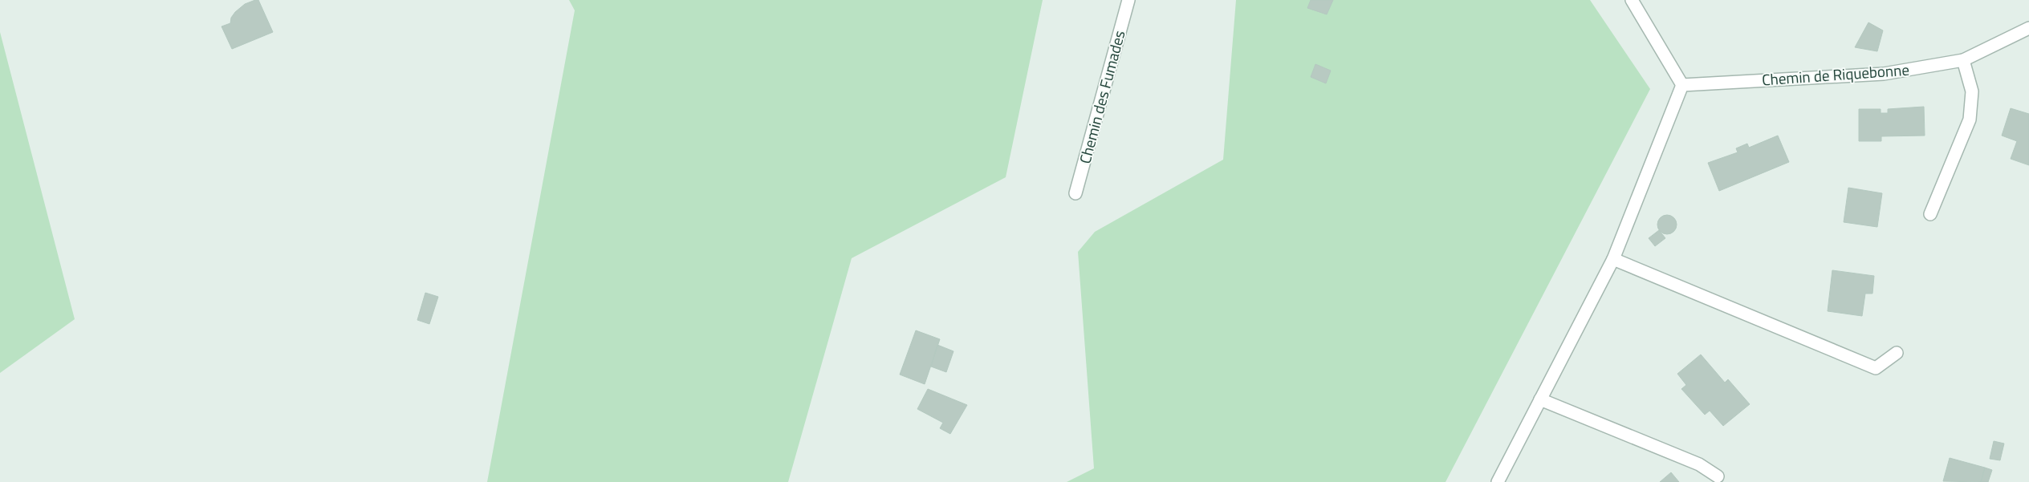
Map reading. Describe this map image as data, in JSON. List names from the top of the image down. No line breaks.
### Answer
{"streets":{"street":["Chemin de Riquebonne","Chemin des Fumades"]}}
